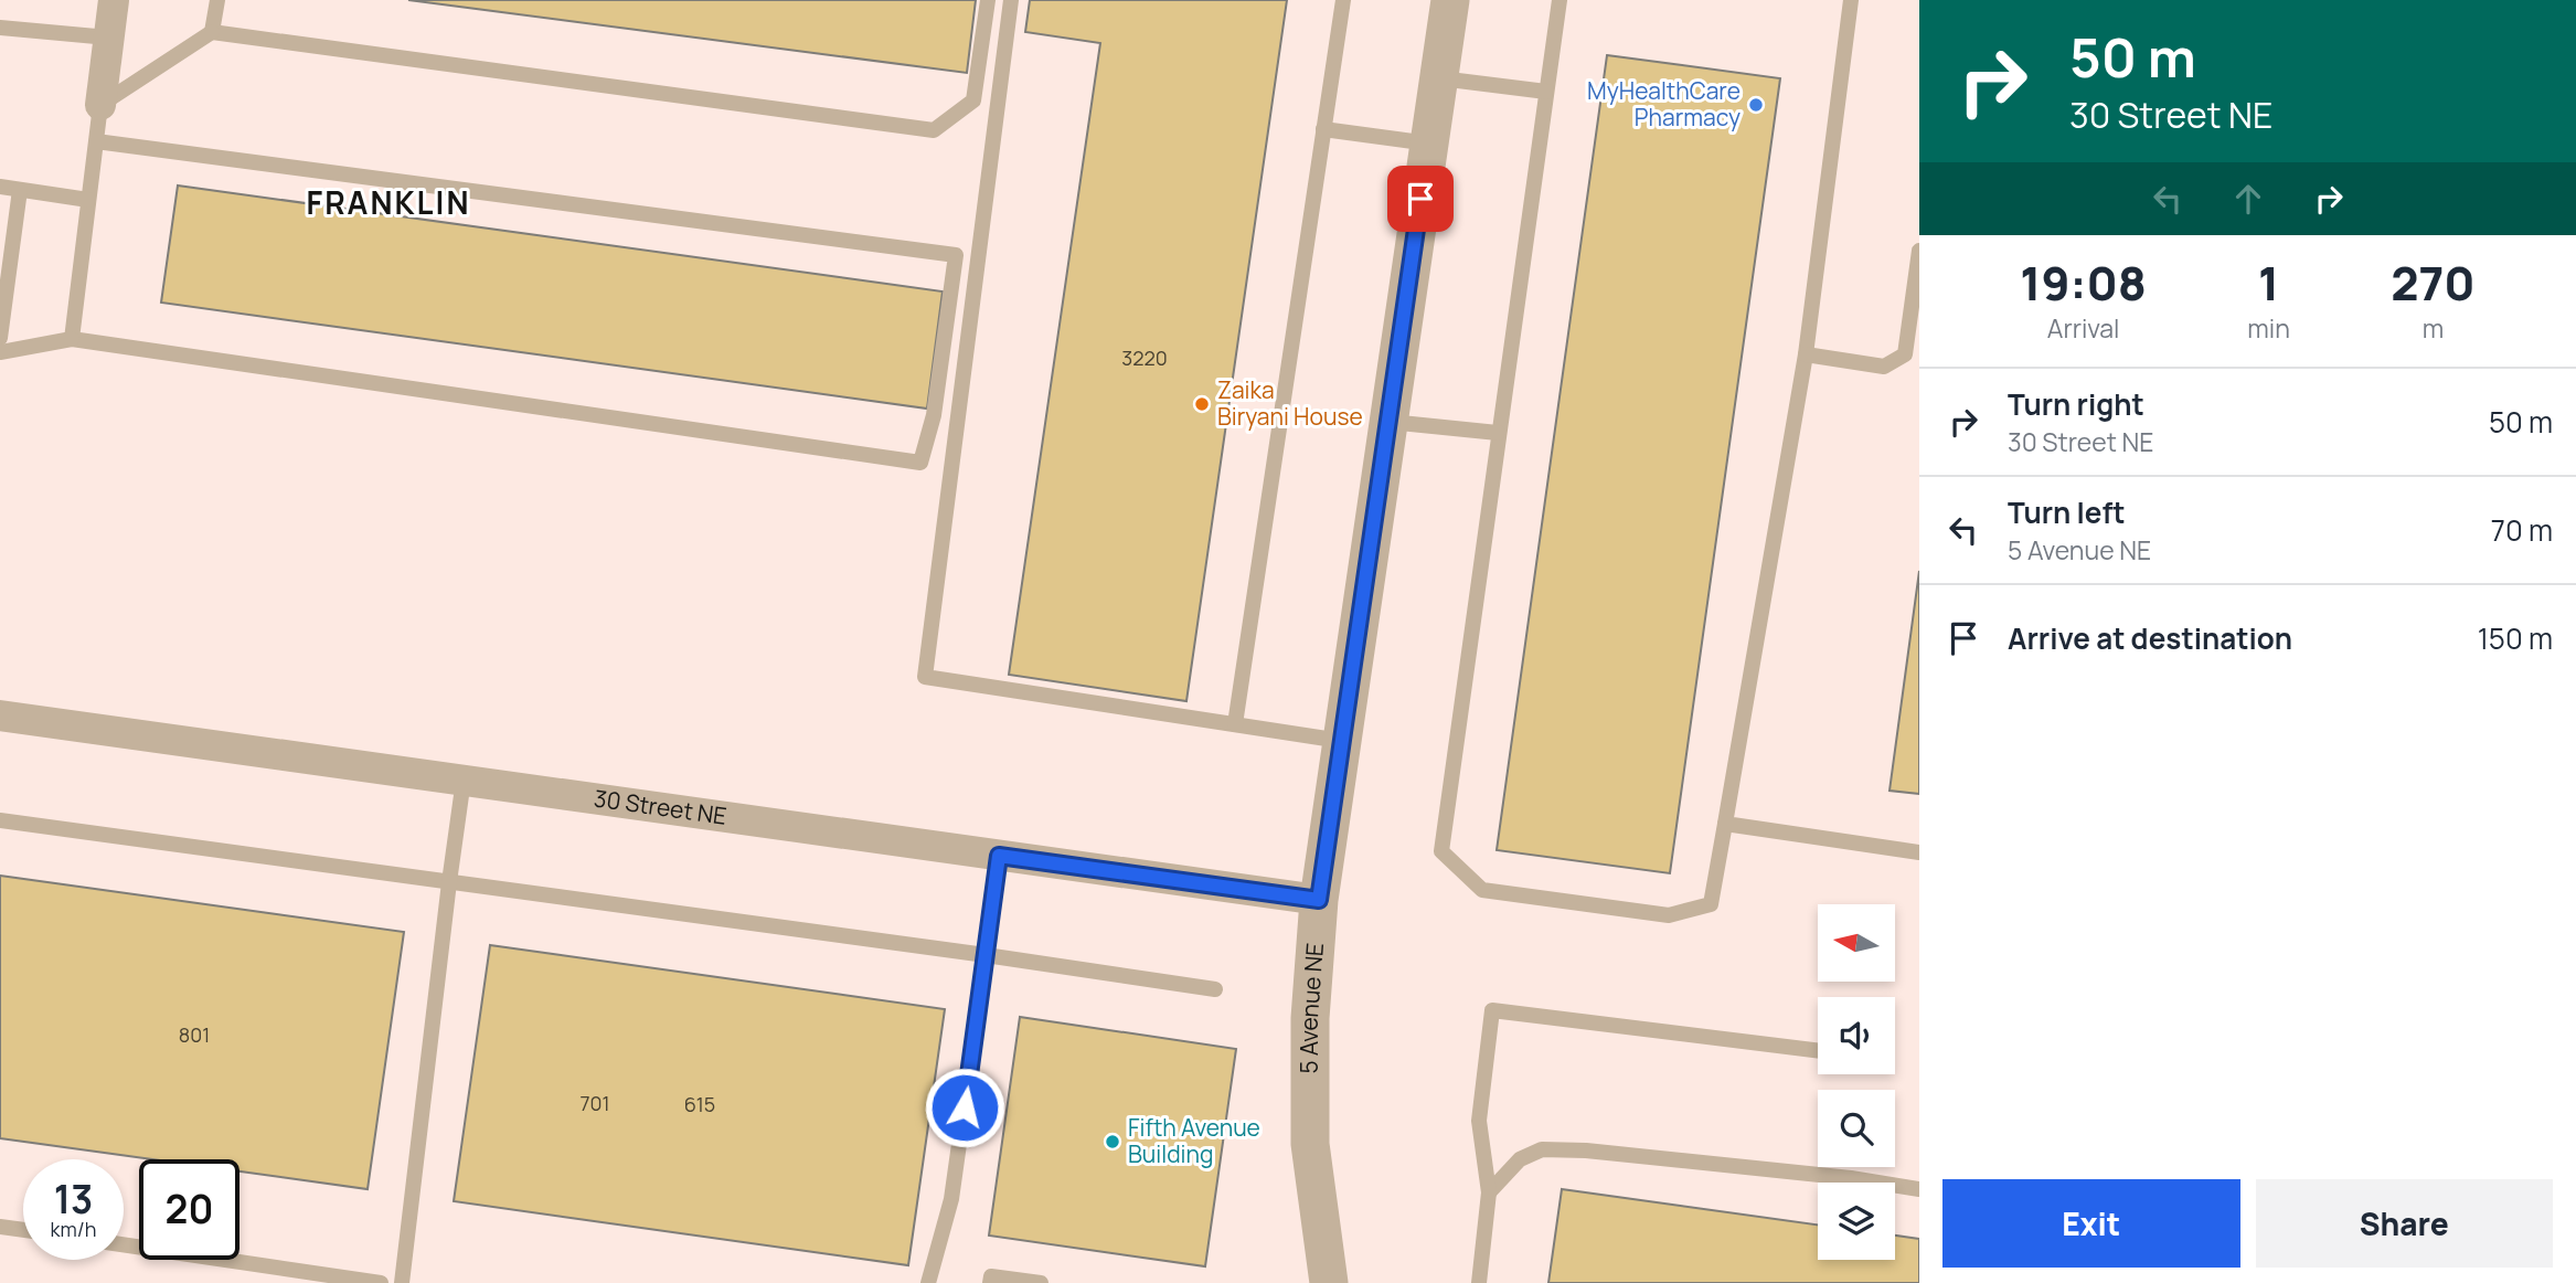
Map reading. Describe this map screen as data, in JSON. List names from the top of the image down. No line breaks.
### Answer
{"streets":{"street":["30 Street NE","5 Avenue NE"]},"crossings":[["30 Street NE","5 Avenue NE"]],"districts":["FRANKLIN"],"places":["MyHealthCare Pharmacy","Zaika Biryani House","Fifth Avenue Building"],"house_numbers":["3220","801","701","615"],"north":"left","page":{"turn":["50 m","30 Street NE"],"eta":["19:08","Arrival","1","min","270","m"],"list":[{"name":"Turn right","note":"30 Street NE","value":"50 m"},{"name":"Turn left","note":"5 Avenue NE","value":"70 m"},{"name":"Arrive at destination","value":"150 m"}],"speed":"13 km/h","limit":"20","buttons":["Exit","Share"]}}
